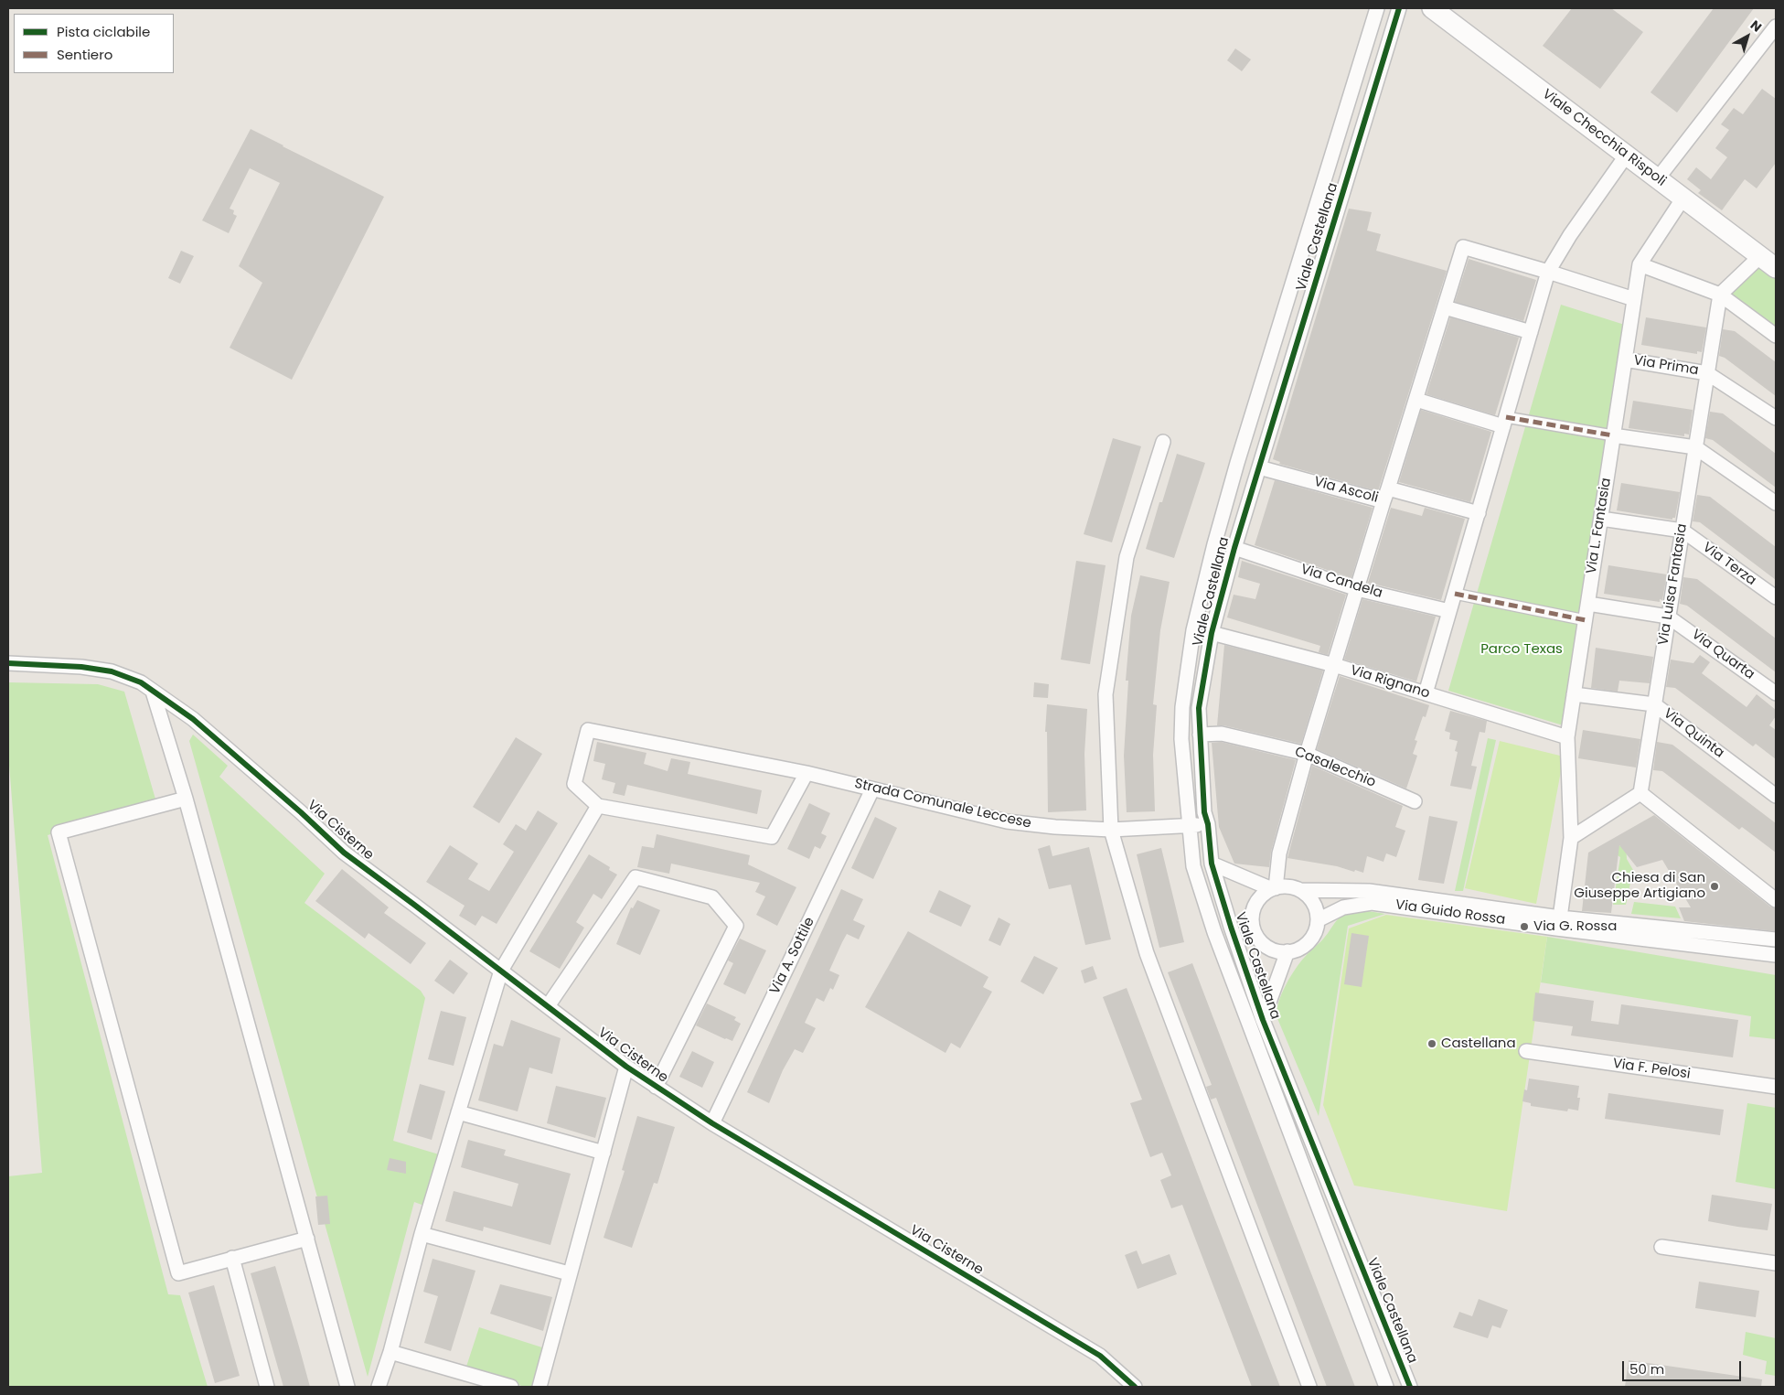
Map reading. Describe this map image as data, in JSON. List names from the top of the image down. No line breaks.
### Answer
{"streets":{"main road":["Viale Checchia Rispoli"],"street":["Viale Castellana","Via Prima","Via Ascoli","Via L. Fantasia","Via Terza","Via Candela","Via Luisa Fantasia","Via Quarta","Via Rignano","Via Quinta","Casalecchio","Strada Comunale Leccese","Via Cisterne","Via Guido Rossa","Via A. Sottile","Via F. Pelosi"]},"crossings":[["Viale Castellana","Via Ascoli"],["Viale Castellana","Via Candela"],["Viale Castellana","Via Rignano"],["Viale Castellana","Casalecchio"],["Viale Castellana","Strada Comunale Leccese"],["Via Prima","Via L. Fantasia"],["Via Prima","Via Luisa Fantasia"],["Via L. Fantasia","Via Terza"],["Via L. Fantasia","Via Quarta"],["Via L. Fantasia","Via Rignano"],["Via L. Fantasia","Via Quinta"],["Via L. Fantasia","Via Guido Rossa"],["Via Terza","Via Luisa Fantasia"],["Via Luisa Fantasia","Via Quarta"],["Via Luisa Fantasia","Via Quinta"],["Strada Comunale Leccese","Via A. Sottile"],["Via Cisterne","Via A. Sottile"]],"parks":["Parco Texas"],"places":["Chiesa di San Giuseppe Artigiano","Via G. Rossa","Castellana"],"legend":["Pista ciclabile","Sentiero"],"scale_bar":"50 m","north":"top right"}
